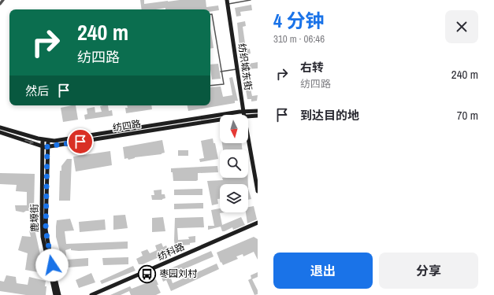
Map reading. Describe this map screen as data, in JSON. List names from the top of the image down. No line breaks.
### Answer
{"streets":{"street":["纺织城东街","纺四路","鹿塬街","纺科路"]},"crossings":[["纺织城东街","纺四路"],["纺四路","鹿塬街"]],"places":{"bus stop":["枣园刘村"]},"north":"bottom","page":{"heading":["4 分钟","310 m · 06:46"],"turn":["240 m","纺四路"],"list":[{"name":"右转","note":"纺四路","value":"240 m"},{"name":"到达目的地","value":"70 m"}],"then":"然后","buttons":["退出","分享"]}}
